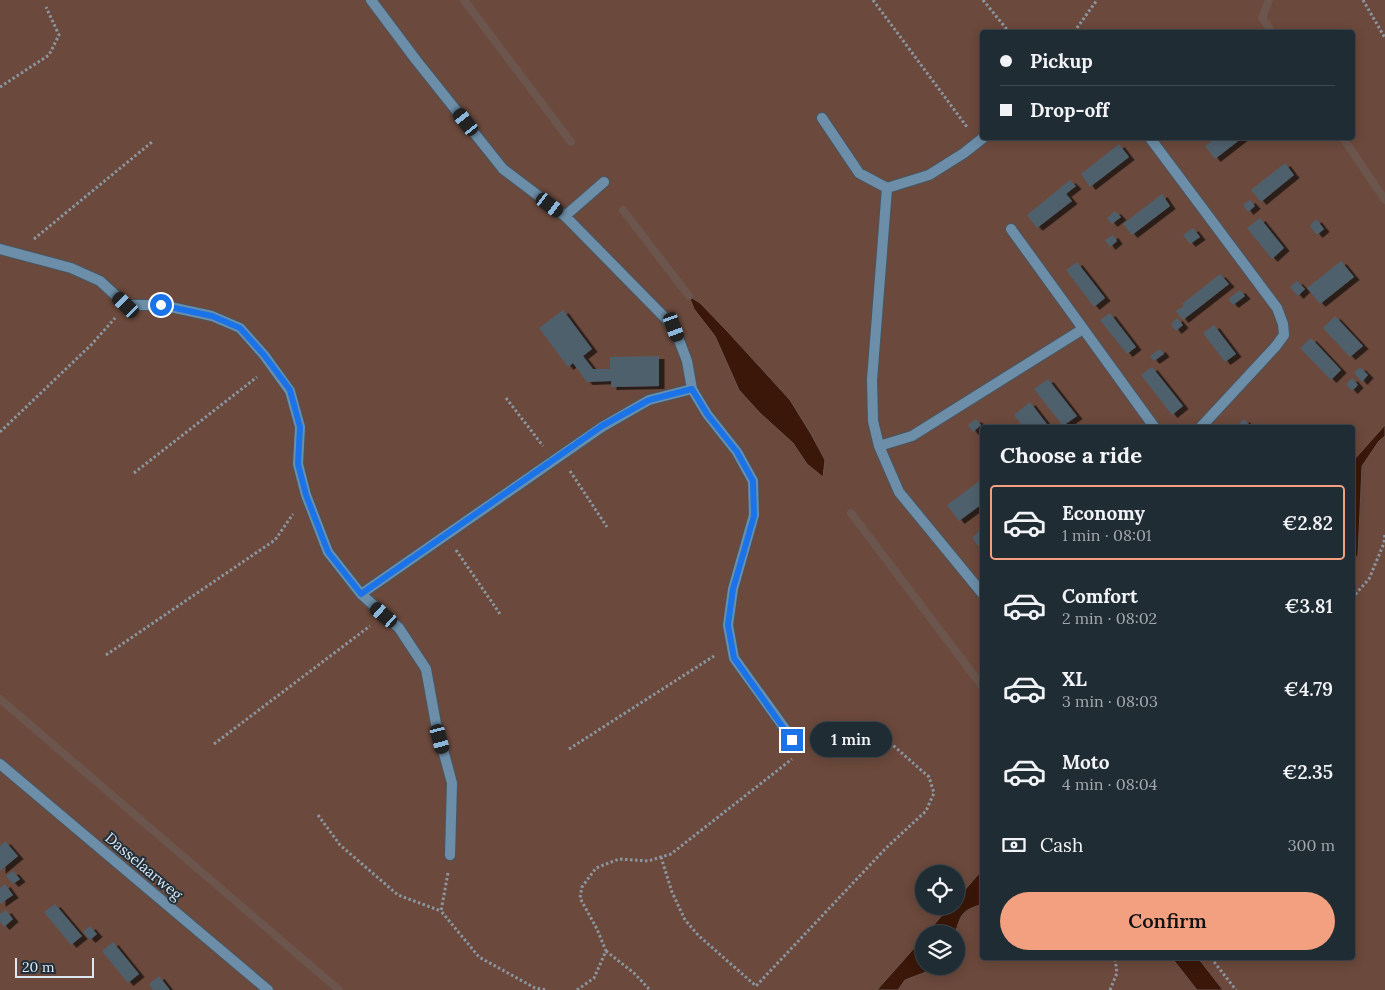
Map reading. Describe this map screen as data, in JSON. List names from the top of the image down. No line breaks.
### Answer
{"streets":{"street":["Dasselaarweg"]},"scale_bar":"20 m","page":{"banner":["Pickup","Drop-off"],"heading":"Choose a ride","list":[{"name":"Economy","note":"1 min · 08:01","value":"€2.82"},{"name":"Comfort","note":"2 min · 08:02","value":"€3.81"},{"name":"XL","note":"3 min · 08:03","value":"€4.79"},{"name":"Moto","note":"4 min · 08:04","value":"€2.35"}],"bubble":"1 min","pay":["Cash","300 m"],"buttons":"Confirm","scale":"20 m"}}
